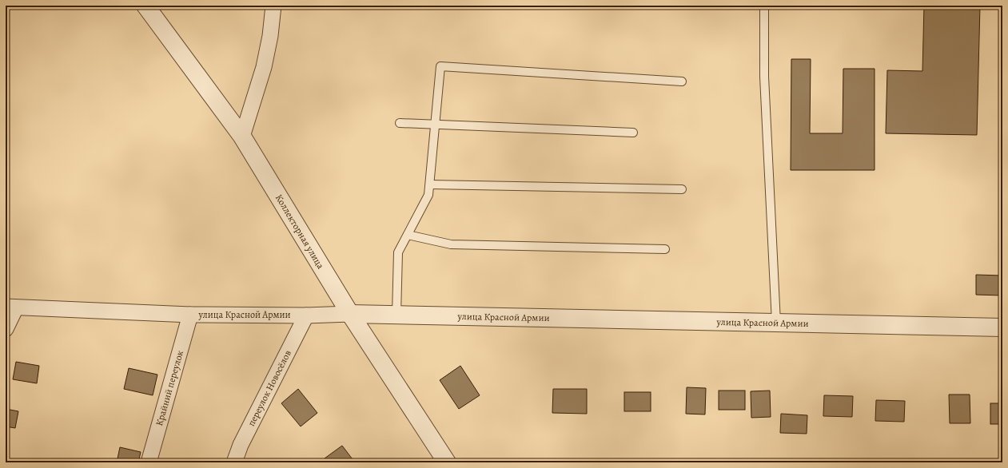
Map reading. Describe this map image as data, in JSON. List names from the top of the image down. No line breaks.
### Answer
{"streets":{"street":["Коллекторная улица","улица Красной Армии","Крайний переулок","переулок Новосёлов"]},"crossings":[["Коллекторная улица","улица Красной Армии"],["улица Красной Армии","Крайний переулок"],["улица Красной Армии","переулок Новосёлов"]]}
